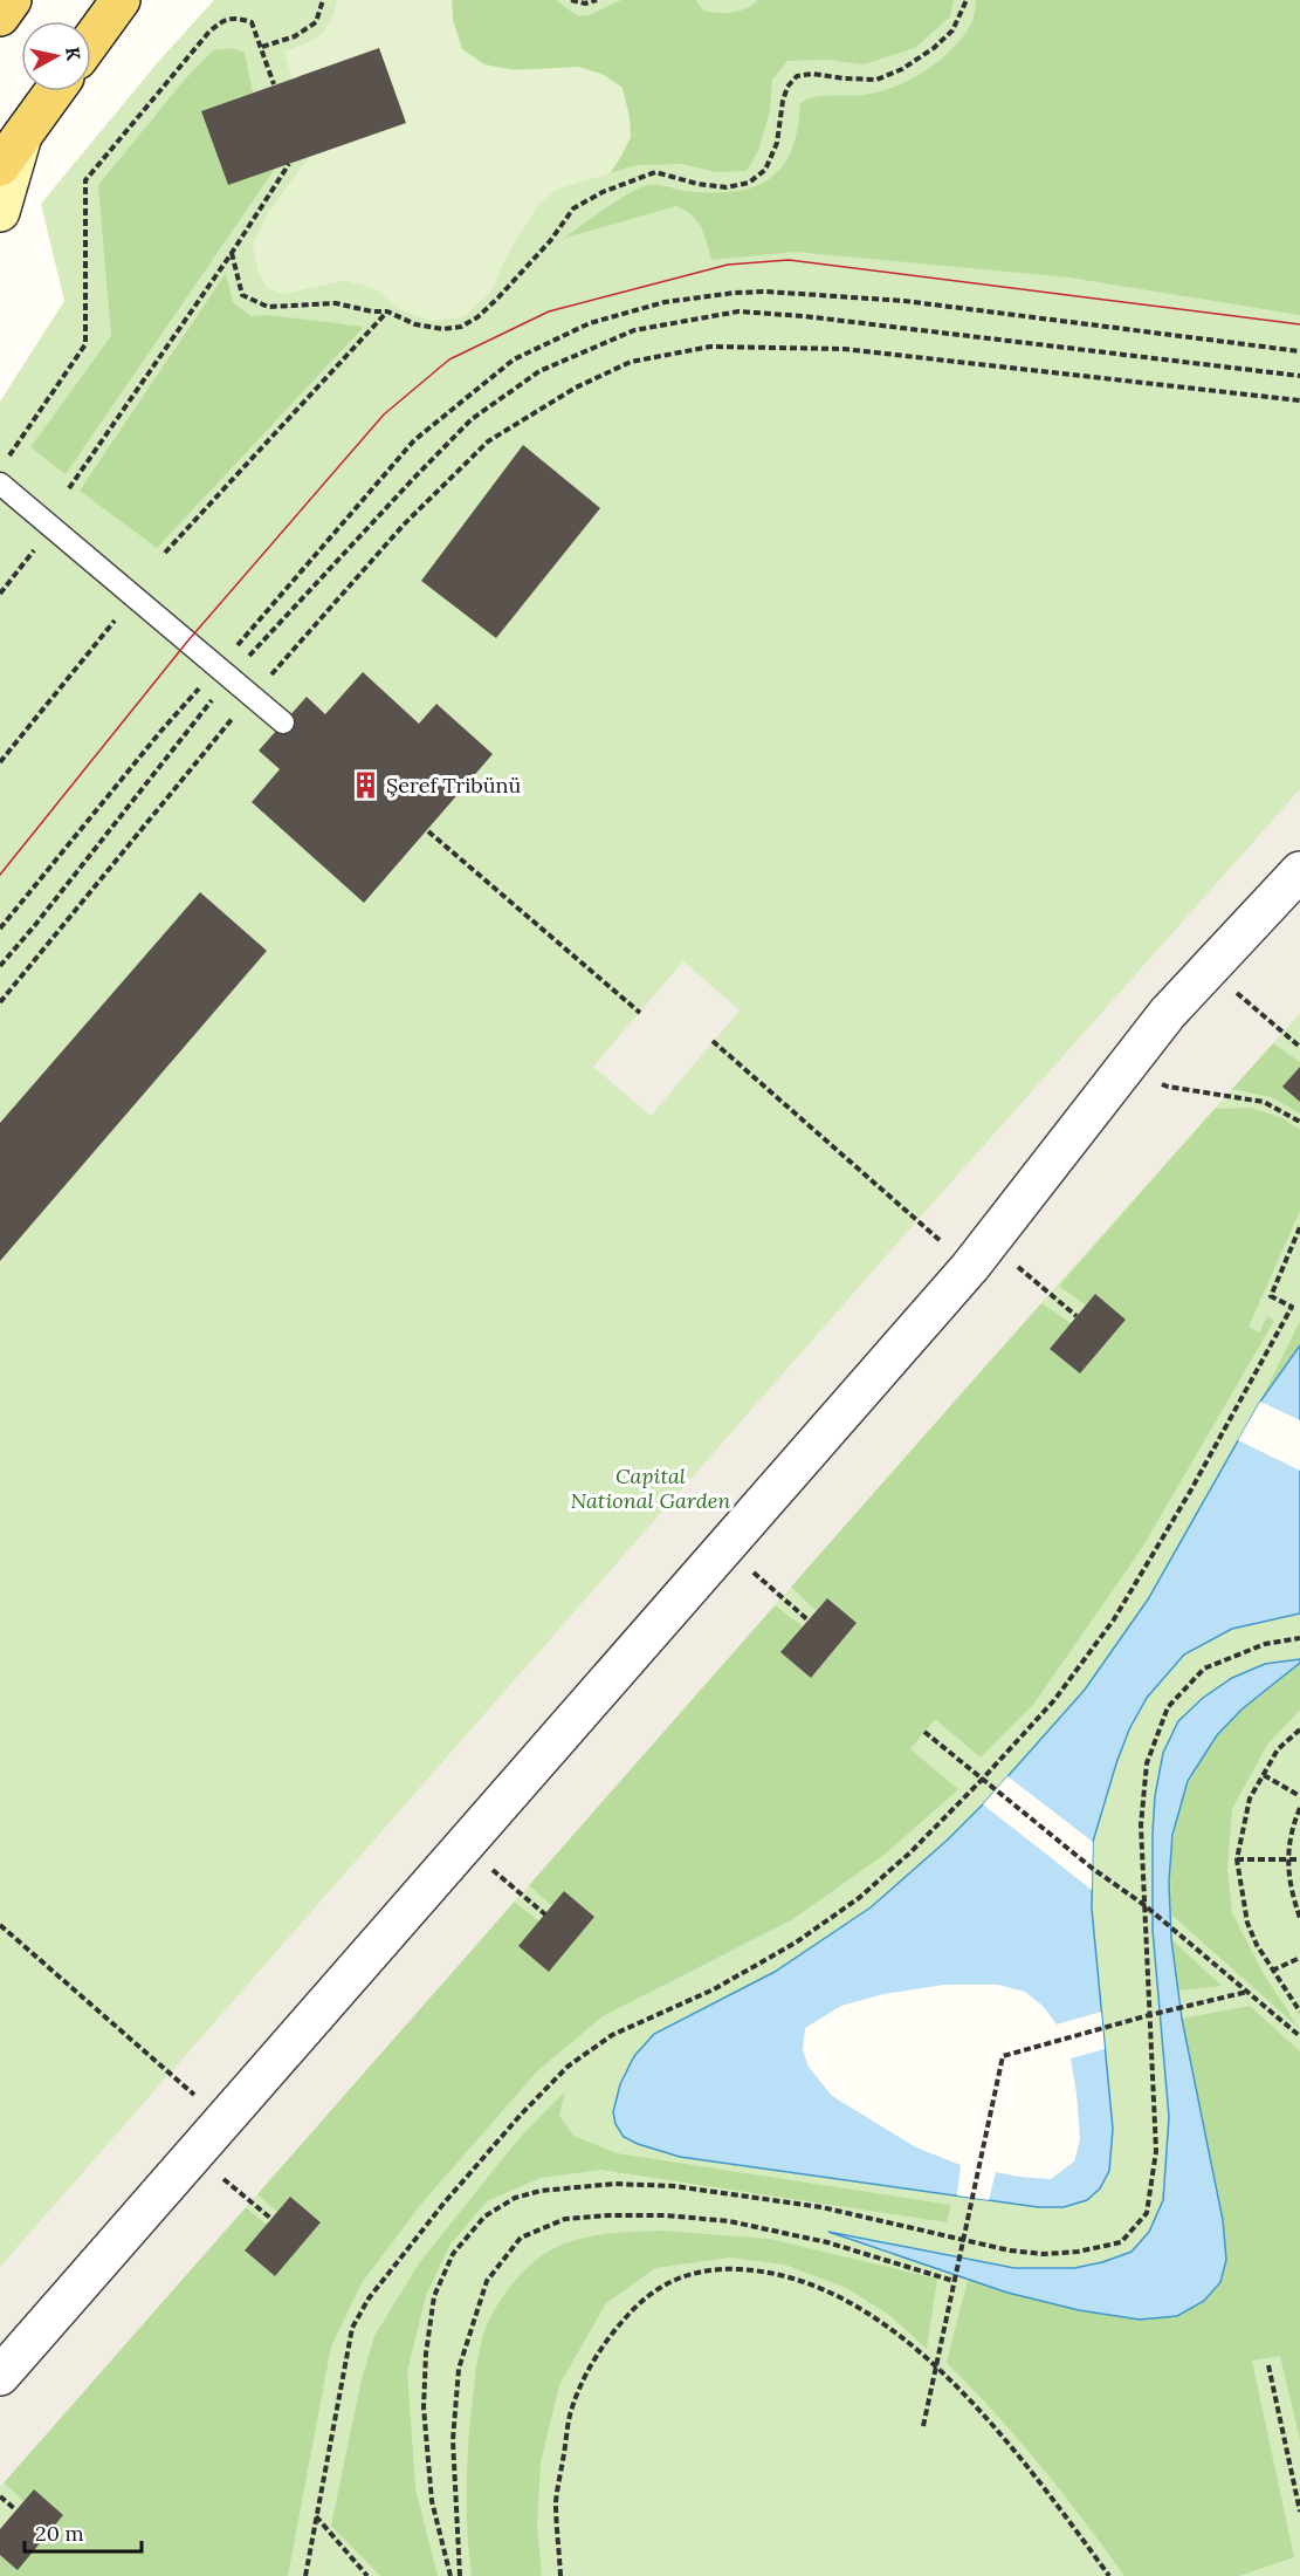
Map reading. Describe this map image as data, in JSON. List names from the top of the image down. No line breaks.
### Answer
{"parks":["Capital National Garden"],"places":{"building":["Şeref Tribünü"]},"scale_bar":"20 m","north":"right"}
